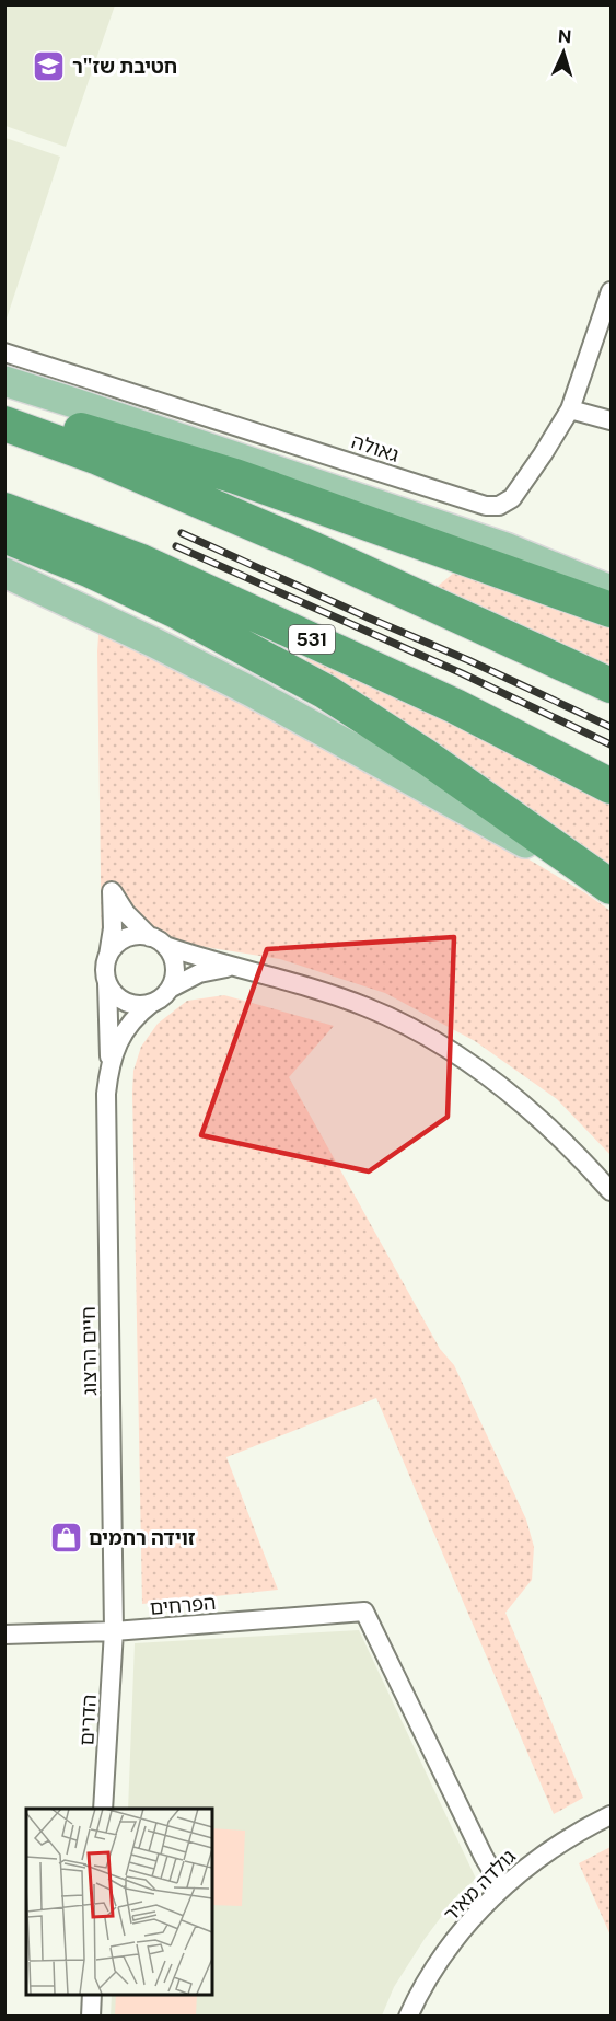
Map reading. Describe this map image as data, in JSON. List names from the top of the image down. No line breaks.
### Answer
{"streets":{"highway":["531"],"street":["גאולה","חיים הרצוג","הפרחים","הדרים","גולדה מאיר"]},"crossings":[["חיים הרצוג","הפרחים"],["חיים הרצוג","הדרים"],["הפרחים","הדרים"],["הפרחים","גולדה מאיר"]],"places":{"school or university":["חטיבת שז\"ר"],"shop":["זוידה רחמים"]},"north":"top"}
